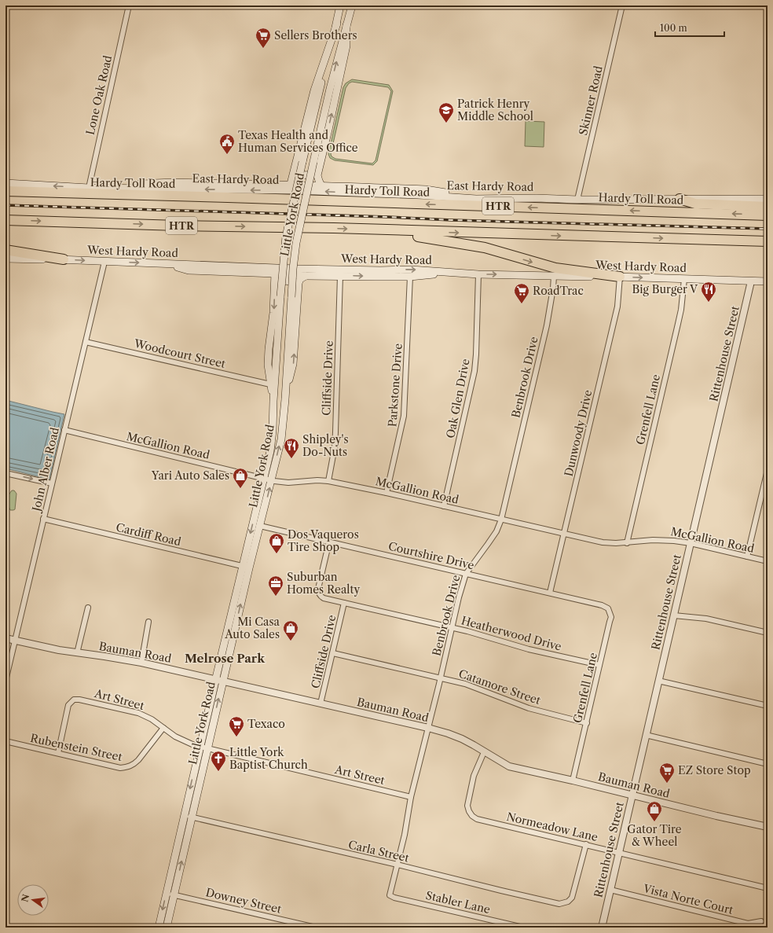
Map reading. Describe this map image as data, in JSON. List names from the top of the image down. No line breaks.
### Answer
{"streets":{"highway":["Hardy Toll Road","HTR"],"main road":["East Hardy Road","Little York Road","West Hardy Road"],"street":["Lone Oak Road","Skinner Road","Woodcourt Street","Rittenhouse Street","Benbrook Drive","Cliffside Drive","Parkstone Drive","Oak Glen Drive","Grenfell Lane","Dunwoody Drive","McGallion Road","John Alber Road","Cardiff Road","Courtshire Drive","Heatherwood Drive","Bauman Road","Catamore Street","Art Street","Rubenstein Street","Normeadow Lane","Carla Street","Vista Norte Court","Downey Street","Stabler Lane"]},"crossings":[["Lone Oak Road","East Hardy Road"],["Skinner Road","East Hardy Road"],["East Hardy Road","Little York Road"],["Little York Road","West Hardy Road"],["Little York Road","McGallion Road"],["Little York Road","Cardiff Road"],["Little York Road","Courtshire Drive"],["Little York Road","Bauman Road"],["Little York Road","Art Street"],["Little York Road","Carla Street"],["Little York Road","Downey Street"],["West Hardy Road","Rittenhouse Street"],["West Hardy Road","Benbrook Drive"],["West Hardy Road","Oak Glen Drive"],["West Hardy Road","Grenfell Lane"],["West Hardy Road","Dunwoody Drive"],["West Hardy Road","John Alber Road"],["Woodcourt Street","John Alber Road"],["Rittenhouse Street","McGallion Road"],["Rittenhouse Street","Bauman Road"],["Rittenhouse Street","Normeadow Lane"],["Rittenhouse Street","Vista Norte Court"],["Benbrook Drive","McGallion Road"],["Benbrook Drive","Courtshire Drive"],["Benbrook Drive","Heatherwood Drive"],["Benbrook Drive","Bauman Road"],["Benbrook Drive","Catamore Street"],["Benbrook Drive","Art Street"],["Benbrook Drive","Carla Street"],["Benbrook Drive","Stabler Lane"],["Cliffside Drive","McGallion Road"],["Cliffside Drive","Heatherwood Drive"],["Cliffside Drive","Bauman Road"],["Cliffside Drive","Catamore Street"],["Parkstone Drive","McGallion Road"],["Oak Glen Drive","McGallion Road"],["Grenfell Lane","McGallion Road"],["Grenfell Lane","Courtshire Drive"],["Grenfell Lane","Heatherwood Drive"],["Grenfell Lane","Bauman Road"],["Grenfell Lane","Catamore Street"],["Dunwoody Drive","McGallion Road"],["Dunwoody Drive","Courtshire Drive"],["McGallion Road","John Alber Road"],["John Alber Road","Cardiff Road"],["John Alber Road","Bauman Road"],["Courtshire Drive","Heatherwood Drive"],["Bauman Road","Normeadow Lane"],["Art Street","Rubenstein Street"],["Normeadow Lane","Carla Street"]],"districts":["Melrose Park"],"places":{"supermarket":["Sellers Brothers","RoadTrac","Texaco","EZ Store Stop"],"school or university":["Patrick Henry Middle School"],"public building":["Texas Health and Human Services Office"],"restaurant":["Big Burger V","Shipley's Do-Nuts"],"shop":["Yari Auto Sales","Dos Vaqueros Tire Shop","Mi Casa Auto Sales","Gator Tire & Wheel"],"office":["Suburban Homes Realty"],"church":["Little York Baptist Church"]},"scale_bar":"100 m","north":"left"}
